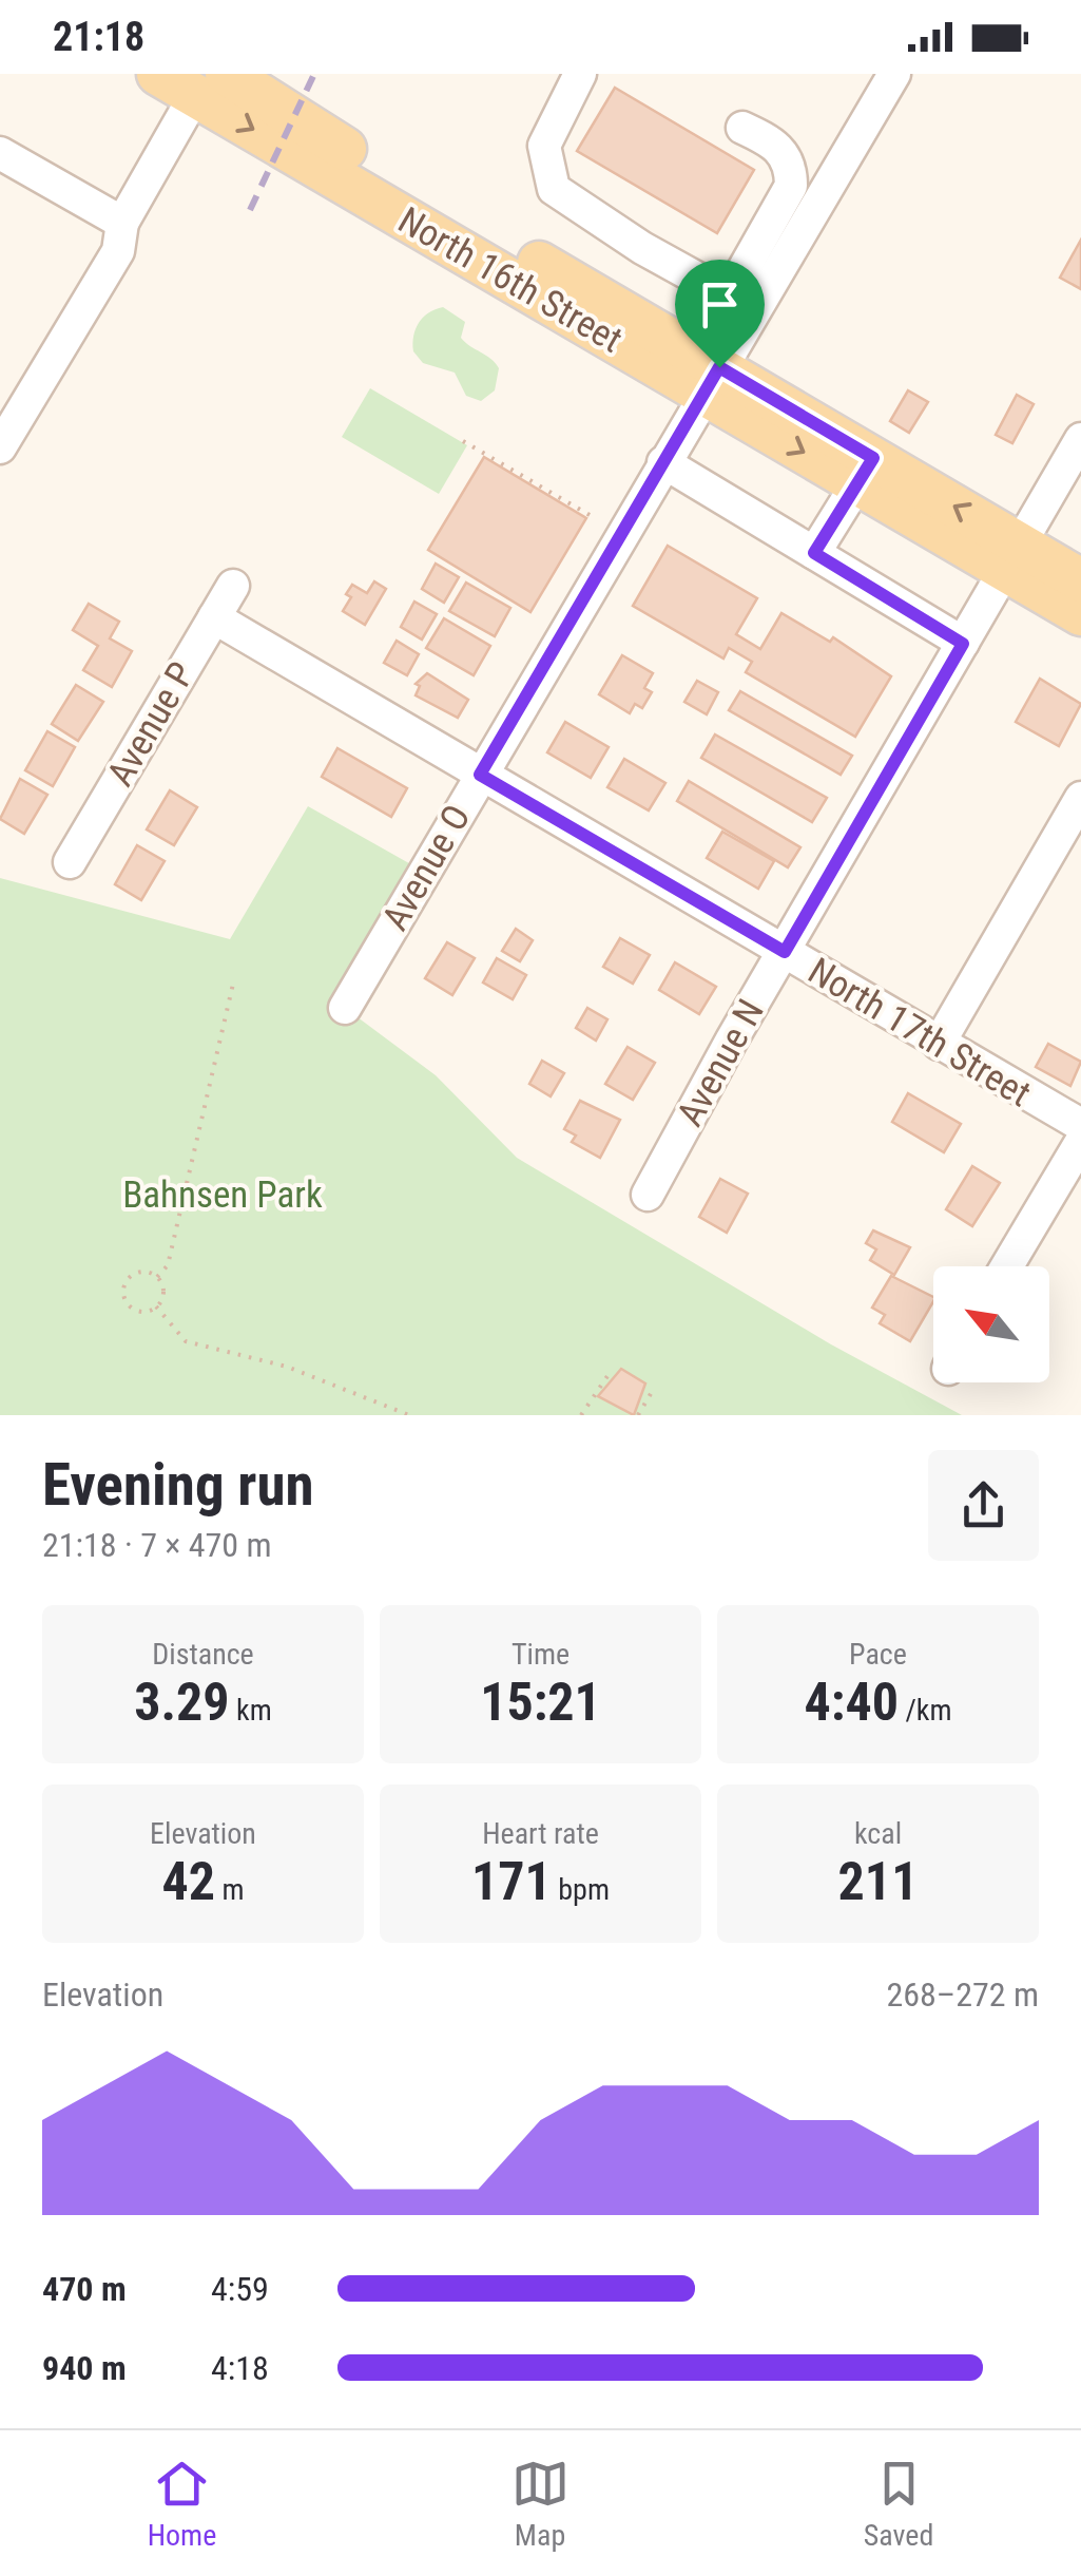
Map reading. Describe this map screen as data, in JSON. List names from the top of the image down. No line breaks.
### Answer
{"streets":{"main road":["North 16th Street"],"street":["Avenue P","Avenue O","North 17th Street","Avenue N"]},"crossings":[["North 16th Street","Avenue O"],["North 16th Street","Avenue N"],["Avenue P","North 17th Street"],["Avenue O","North 17th Street"],["North 17th Street","Avenue N"]],"parks":["Bahnsen Park"],"north":"top left","page":{"status":"21:18","heading":["Evening run","21:18 · 7 × 470 m"],"stats":[["Distance","3.29 km"],["Time","15:21"],["Pace","4:40 /km"],["Elevation","42 m"],["Heart rate","171 bpm"],["kcal","211"]],"chart":["Elevation","268–272 m"],"list":[{"name":"470 m","note":"4:59"},{"name":"940 m","note":"4:18"}],"tabs":["Home","Map","Saved"]}}
